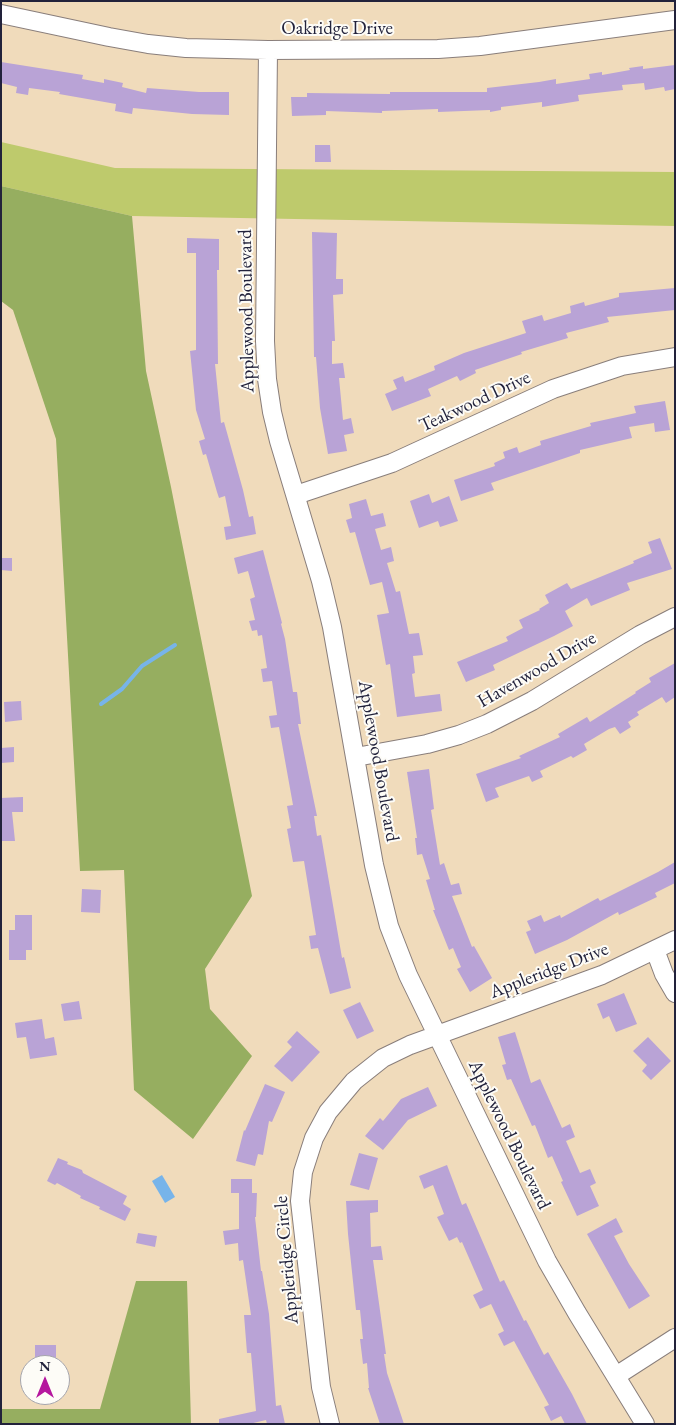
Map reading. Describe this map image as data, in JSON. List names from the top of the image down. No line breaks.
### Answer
{"streets":{"street":["Oakridge Drive","Applewood Boulevard","Teakwood Drive","Havenwood Drive","Appleridge Drive","Appleridge Circle"]},"crossings":[["Oakridge Drive","Applewood Boulevard"],["Applewood Boulevard","Teakwood Drive"],["Applewood Boulevard","Havenwood Drive"],["Applewood Boulevard","Appleridge Drive"],["Applewood Boulevard","Appleridge Circle"],["Appleridge Drive","Appleridge Circle"]],"north":"top"}
